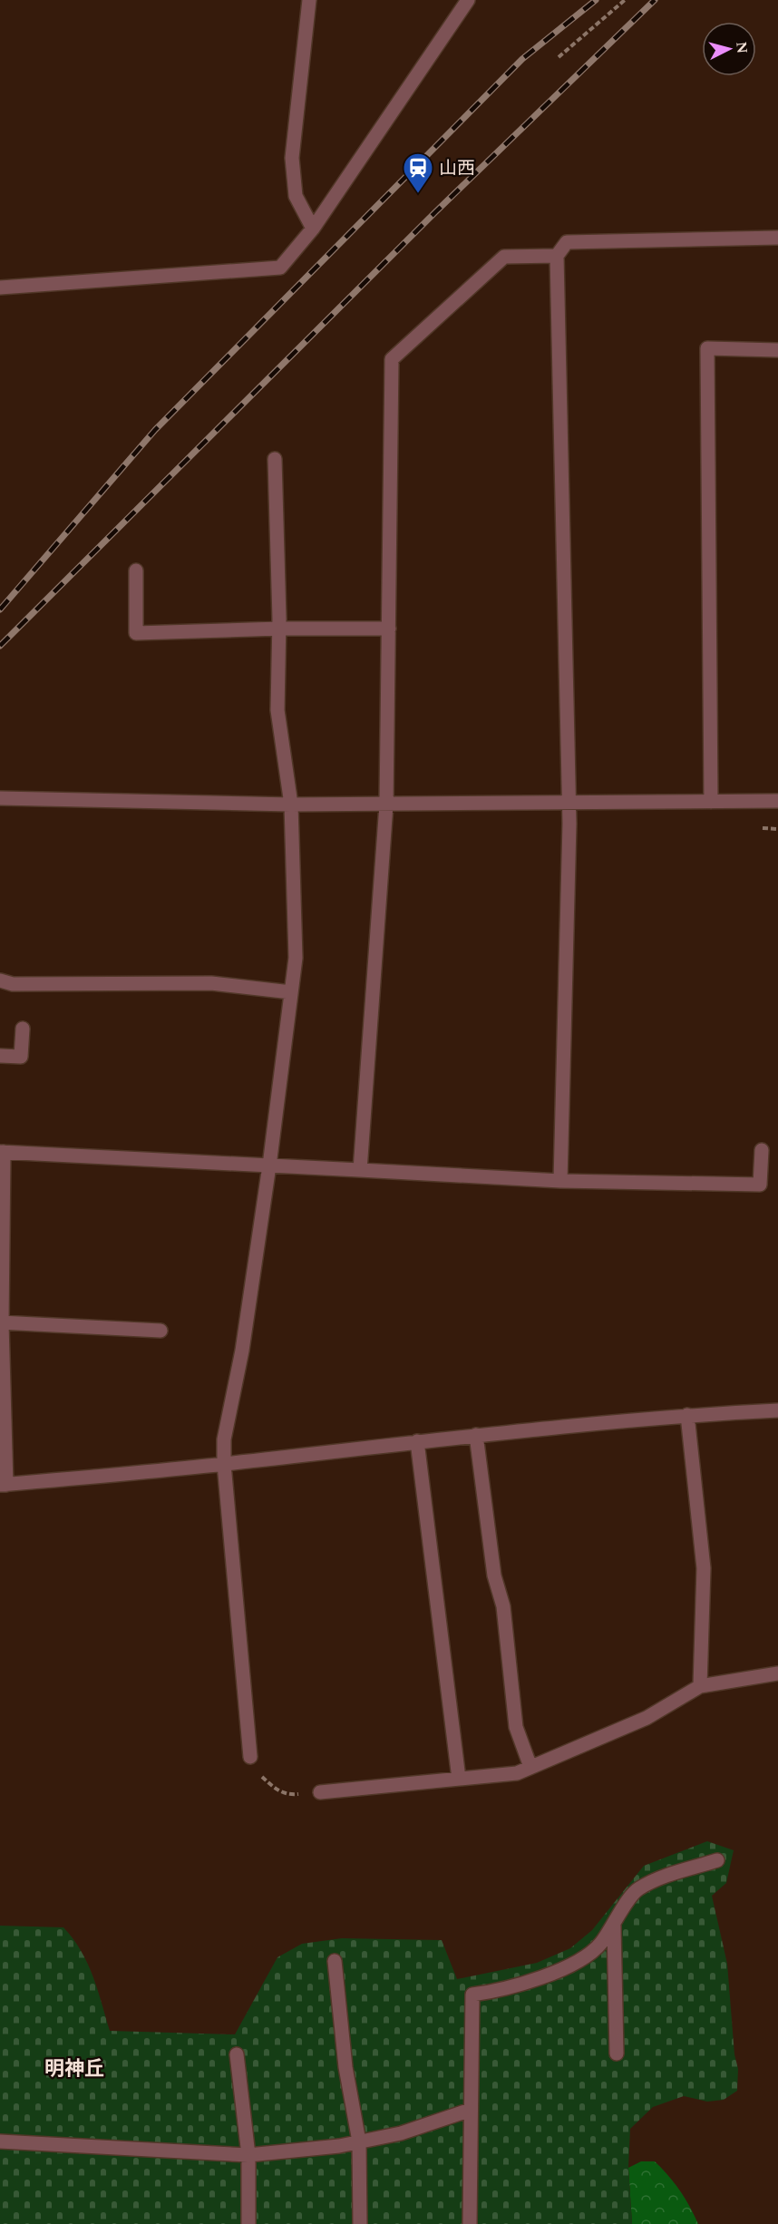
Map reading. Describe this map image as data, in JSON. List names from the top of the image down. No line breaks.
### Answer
{"districts":["明神丘"],"places":{"station":["山西"]},"north":"right"}
